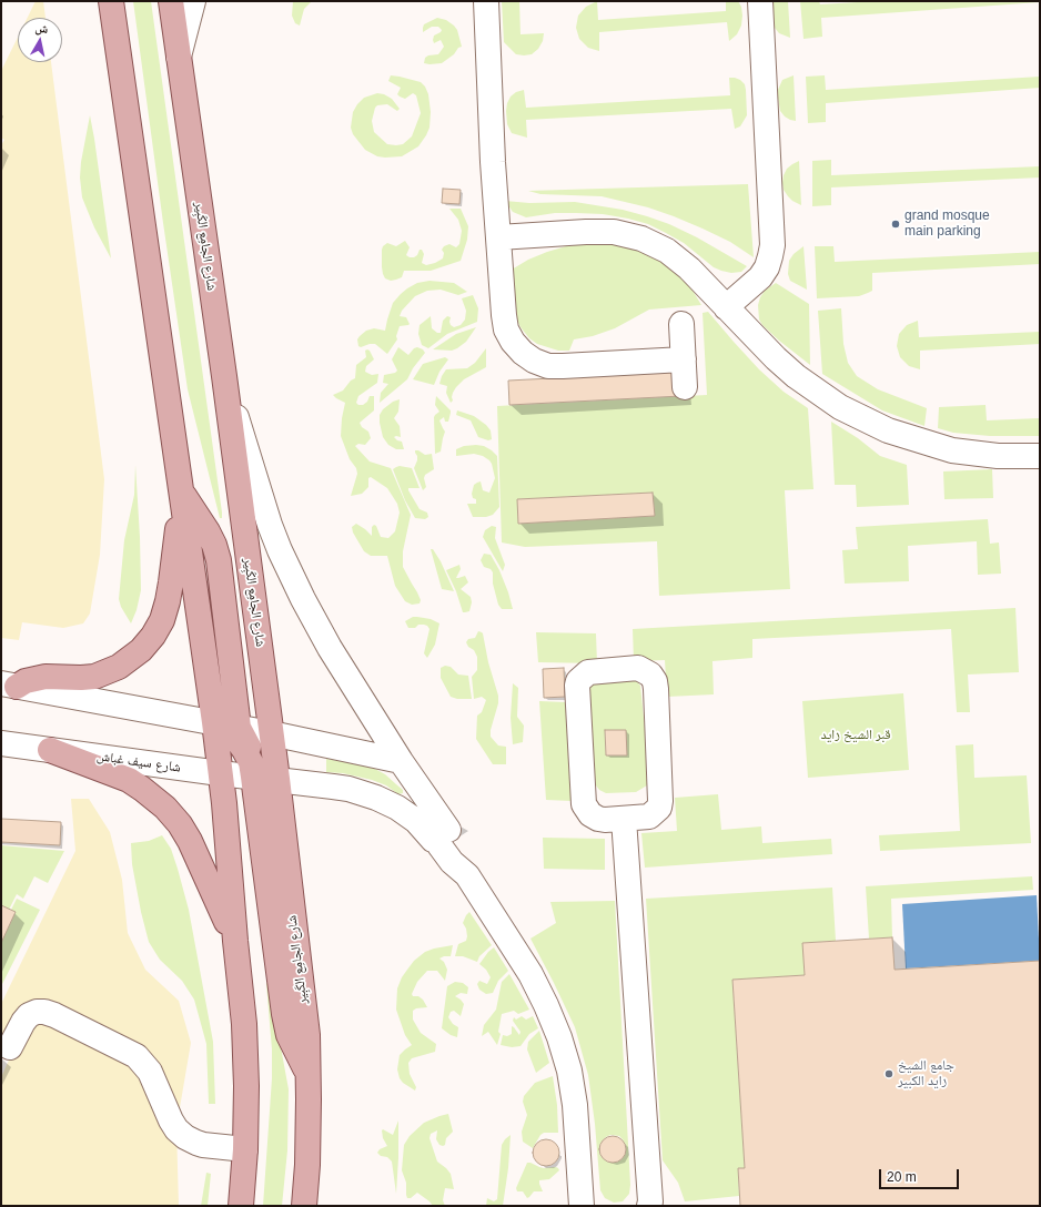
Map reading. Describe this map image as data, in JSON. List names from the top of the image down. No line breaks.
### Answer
{"streets":{"main road":["شارع الجامِع الكَبِير"],"street":["شارع سيف غباش"]},"crossings":[["شارع الجامِع الكَبِير","شارع سيف غباش"]],"parks":["قبر الشيخ زايد"],"places":["grand mosque main parking","جامع الشيخ زايد الكبير"],"scale_bar":"20 m","north":"top"}
